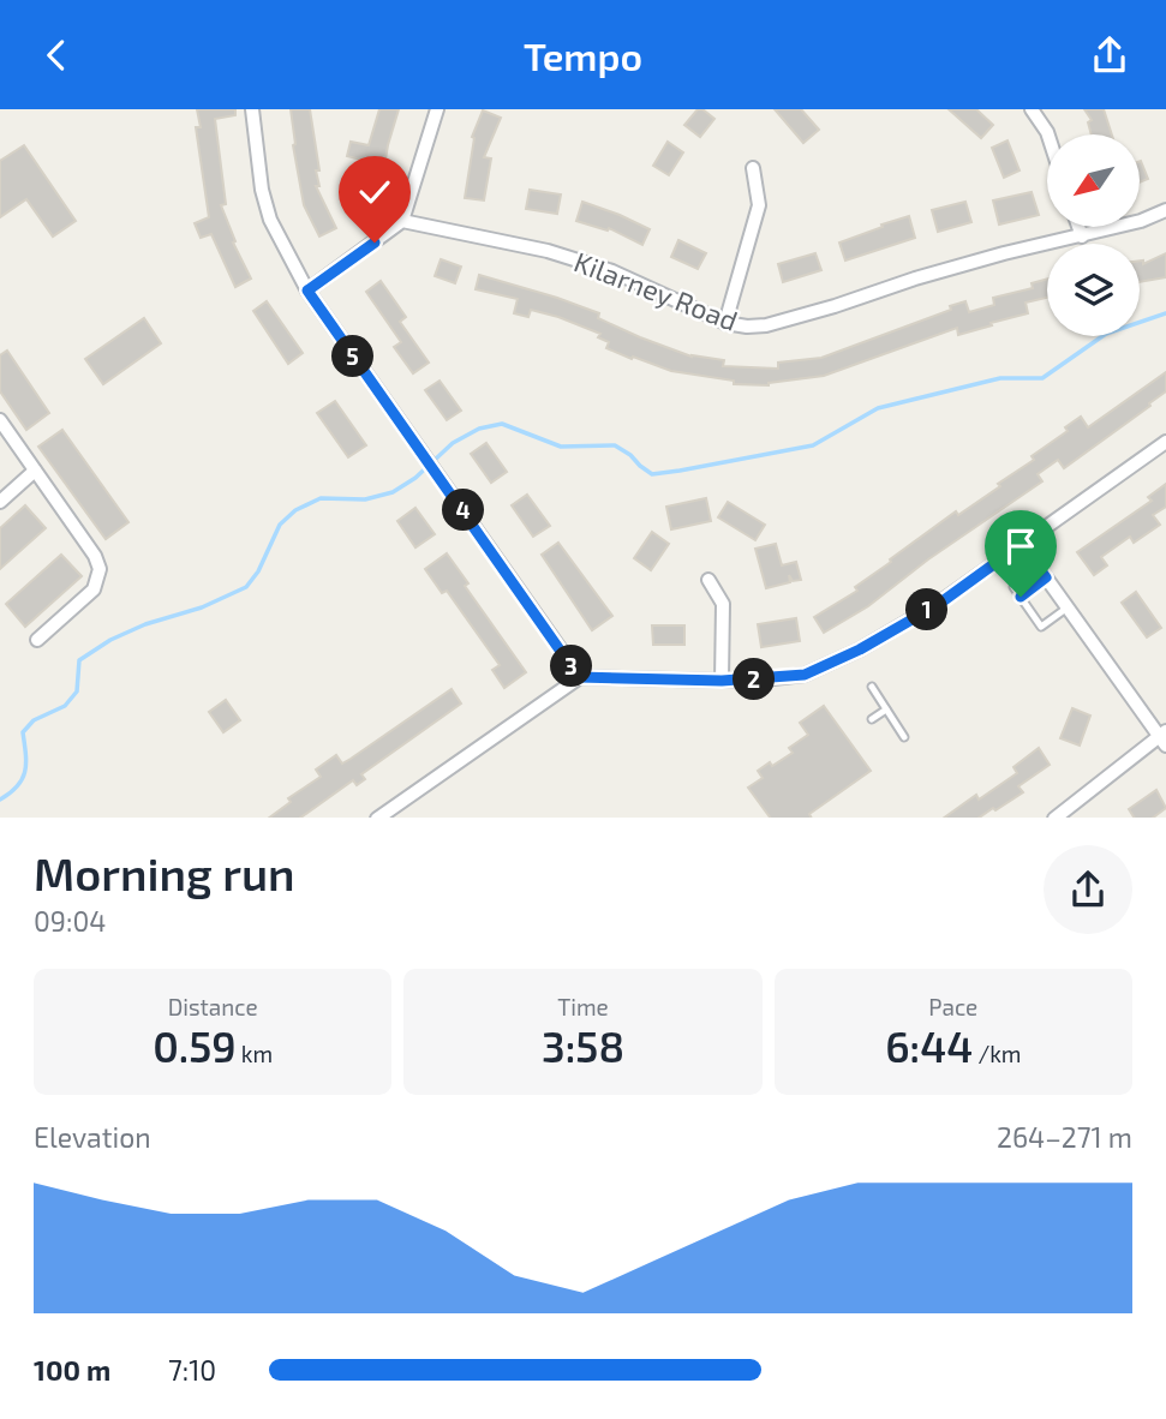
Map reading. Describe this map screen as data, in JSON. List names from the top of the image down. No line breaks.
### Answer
{"streets":{"street":["Kilarney Road"]},"north":"bottom left","page":{"header":"Tempo","pins":["5","4","1","3","2"],"heading":["Morning run","09:04"],"stats":[["Distance","0.59 km"],["Time","3:58"],["Pace","6:44 /km"]],"chart":["Elevation","264–271 m"],"list":[{"name":"100 m","note":"7:10"}]}}
